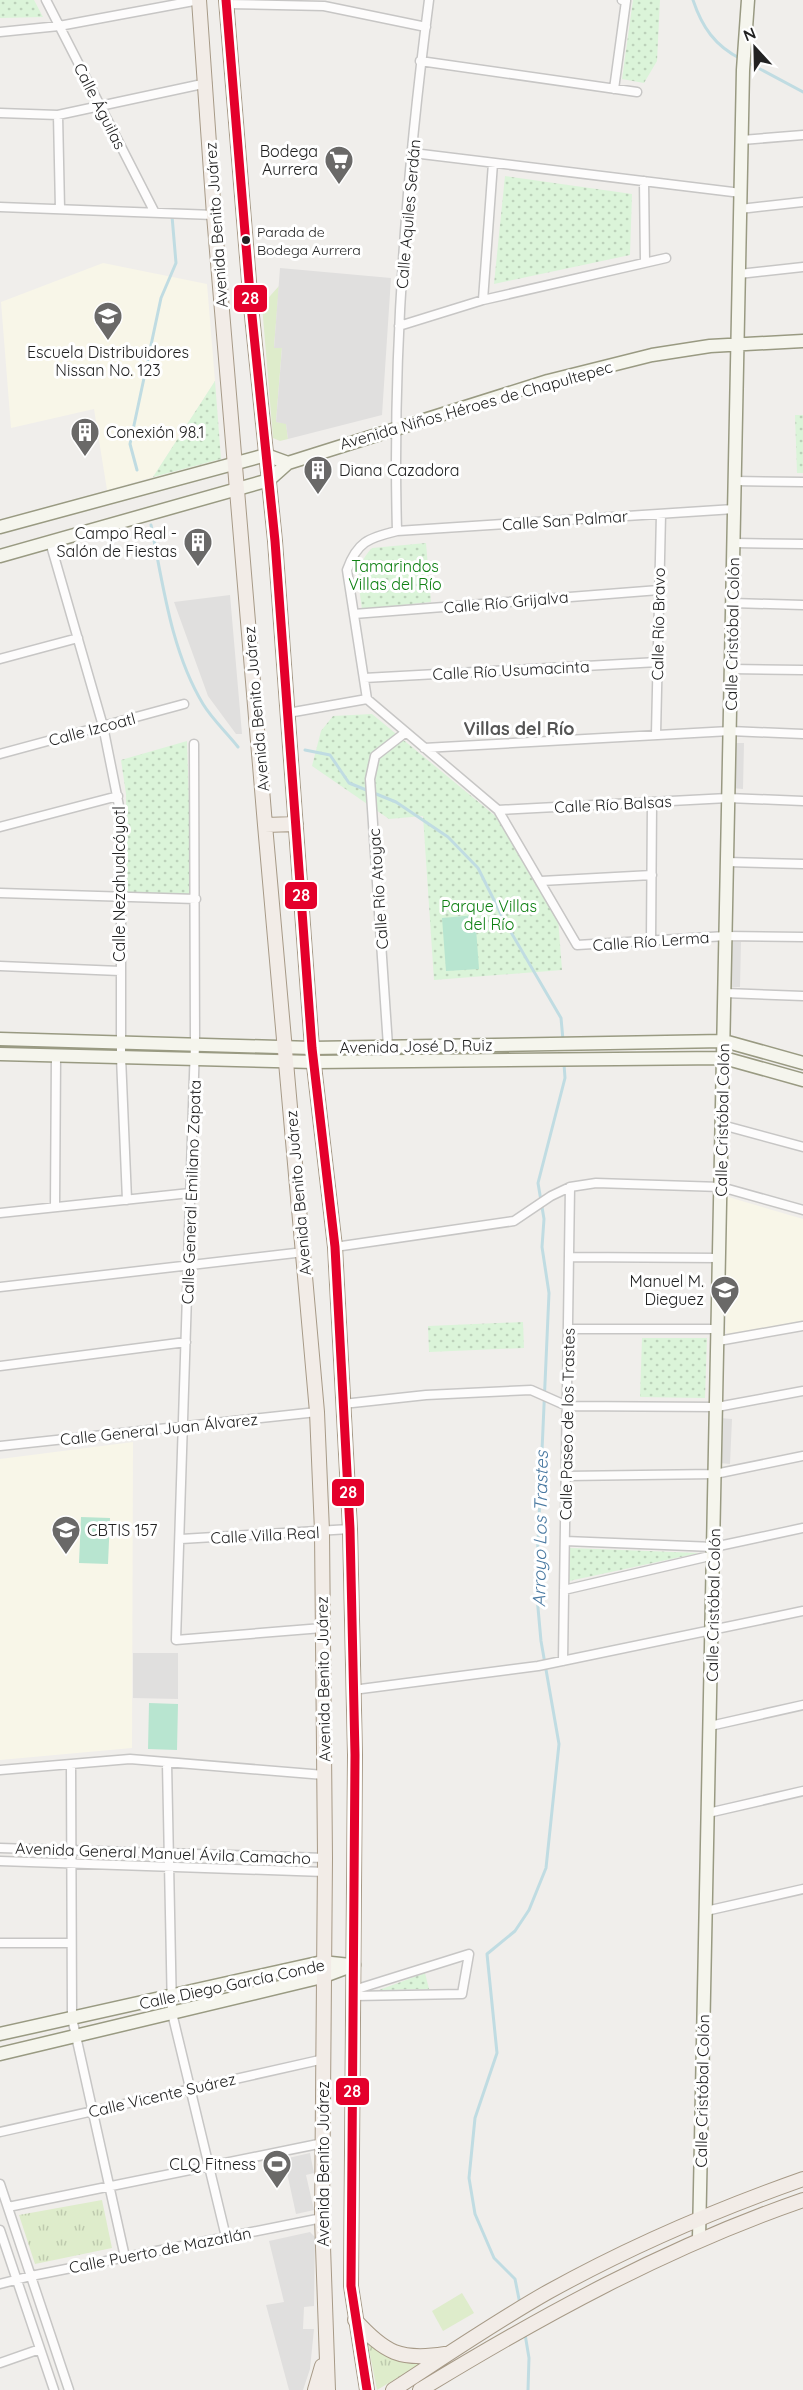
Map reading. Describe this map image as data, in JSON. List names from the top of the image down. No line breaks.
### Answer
{"streets":{"main road":["Avenida Benito Juárez"],"street":["Calle Águilas","Calle Aquiles Serdán","Avenida Niños Héroes de Chapultepec","Calle San Palmar","Calle Río Grijalva","Calle Río Bravo","Calle Cristóbal Colón","Calle Río Usumacinta","Calle Izcoatl","Calle Río Balsas","Calle Nezahualcóyotl","Calle Río Atoyac","Calle Río Lerma","Avenida José D. Ruiz","Calle General Emiliano Zapata","Calle Paseo de los Trastes","Calle General Juan Álvarez","Calle Villa Real","Avenida General Manuel Ávila Camacho","Calle Diego García Conde","Calle Vicente Suárez","Calle Puerto de Mazatlán"]},"crossings":[["Calle Aquiles Serdán","Avenida Niños Héroes de Chapultepec"],["Calle Aquiles Serdán","Calle San Palmar"],["Avenida Benito Juárez","Avenida Niños Héroes de Chapultepec"],["Avenida Benito Juárez","Avenida José D. Ruiz"],["Avenida Benito Juárez","Calle General Emiliano Zapata"],["Avenida Benito Juárez","Calle General Juan Álvarez"],["Avenida Benito Juárez","Calle Villa Real"],["Avenida Benito Juárez","Avenida General Manuel Ávila Camacho"],["Avenida Benito Juárez","Calle Diego García Conde"],["Avenida Benito Juárez","Calle Vicente Suárez"],["Avenida Benito Juárez","Calle Puerto de Mazatlán"],["Avenida Niños Héroes de Chapultepec","Calle Cristóbal Colón"],["Avenida Niños Héroes de Chapultepec","Calle Nezahualcóyotl"],["Calle San Palmar","Calle Río Grijalva"],["Calle San Palmar","Calle Río Bravo"],["Calle San Palmar","Calle Cristóbal Colón"],["Calle San Palmar","Calle Río Usumacinta"],["Calle Río Grijalva","Calle Río Bravo"],["Calle Río Bravo","Calle Río Usumacinta"],["Calle Cristóbal Colón","Calle Río Balsas"],["Calle Cristóbal Colón","Calle Río Lerma"],["Calle Cristóbal Colón","Avenida José D. Ruiz"],["Calle Izcoatl","Calle Nezahualcóyotl"],["Calle Nezahualcóyotl","Avenida José D. Ruiz"],["Calle Río Atoyac","Avenida José D. Ruiz"],["Avenida José D. Ruiz","Calle General Emiliano Zapata"],["Calle General Emiliano Zapata","Calle General Juan Álvarez"],["Calle General Emiliano Zapata","Calle Villa Real"]],"districts":["Villas del Río"],"water":["Arroyo Los Trastes"],"parks":["Tamarindos Villas del Río","Parque Villas del Río"],"places":{"supermarket":["Bodega Aurrera"],"other":["Parada de Bodega Aurrera"],"school or university":["Escuela Distribuidores Nissan No. 123","Manuel M. Dieguez","CBTIS 157"],"building":["Conexión 98.1","Diana Cazadora","Campo Real - Salón de Fiestas"],"sports":["CLQ Fitness"]},"lines":["transit line 28"],"north":"top"}
